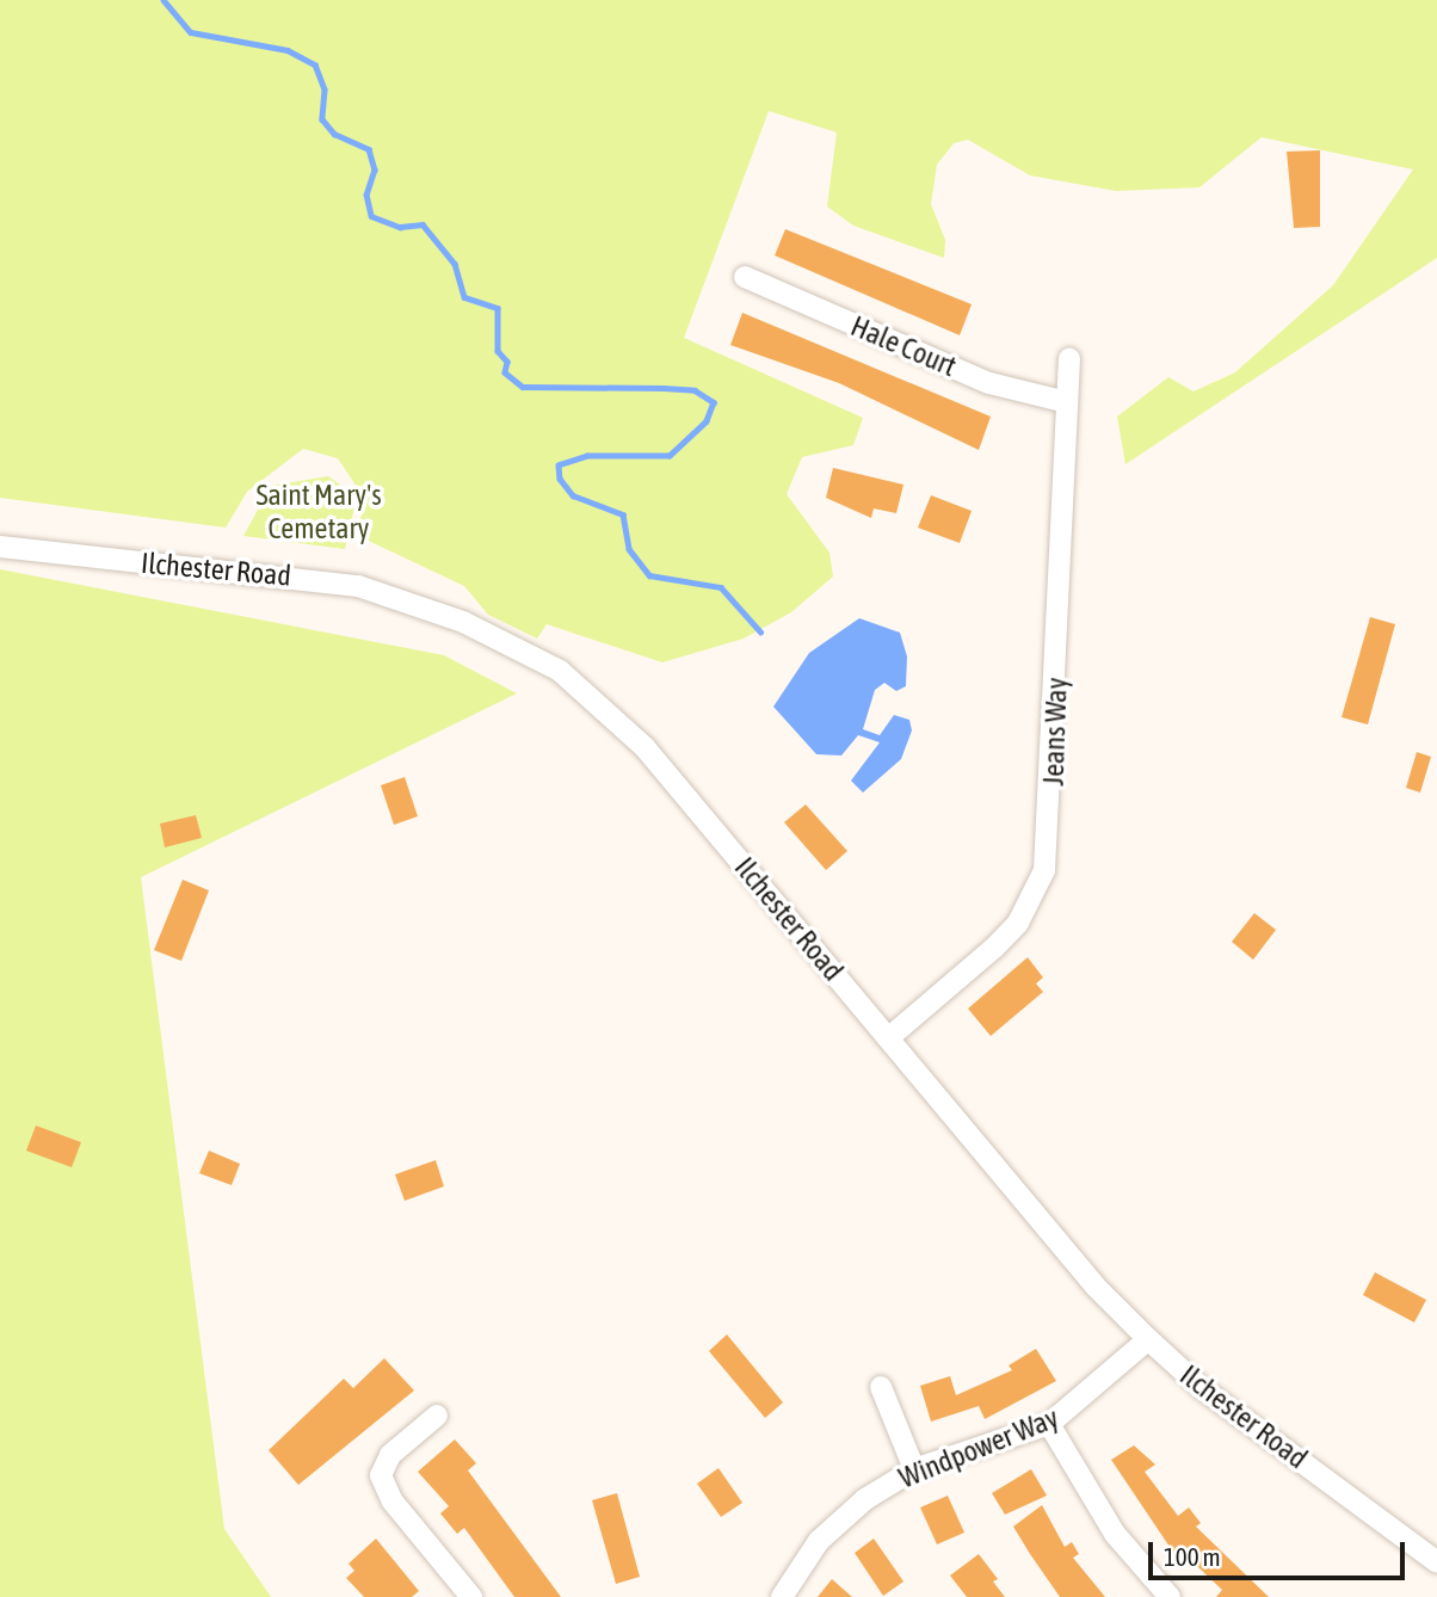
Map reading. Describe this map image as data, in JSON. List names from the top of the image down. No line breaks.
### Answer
{"streets":{"street":["Hale Court","Ilchester Road","Jeans Way","Windpower Way"]},"crossings":[["Hale Court","Jeans Way"],["Ilchester Road","Jeans Way"],["Ilchester Road","Windpower Way"]],"parks":["Saint Mary's Cemetary"],"scale_bar":"100 m"}
